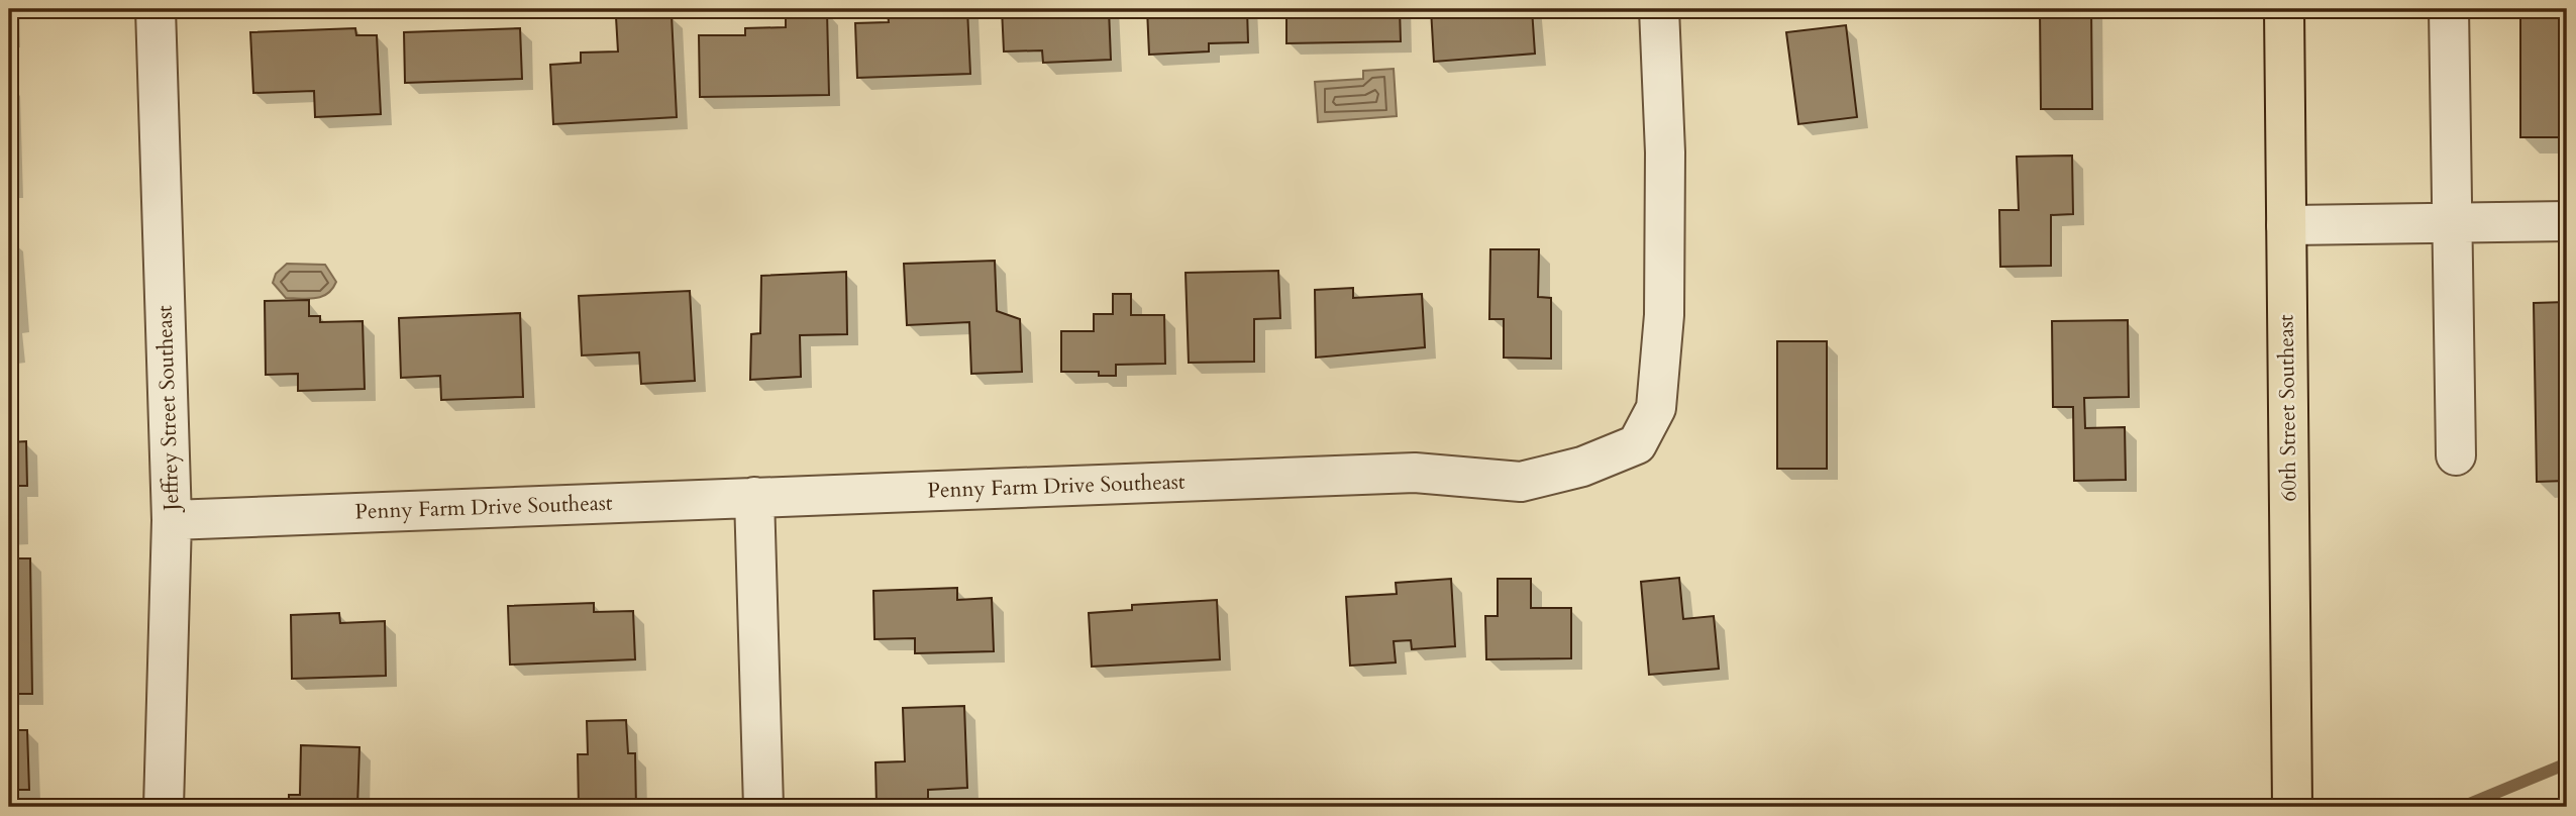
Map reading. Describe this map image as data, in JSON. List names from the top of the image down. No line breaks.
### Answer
{"streets":{"main road":["60th Street Southeast"],"street":["Jeffrey Street Southeast","Penny Farm Drive Southeast"]},"crossings":[["Jeffrey Street Southeast","Penny Farm Drive Southeast"]]}
